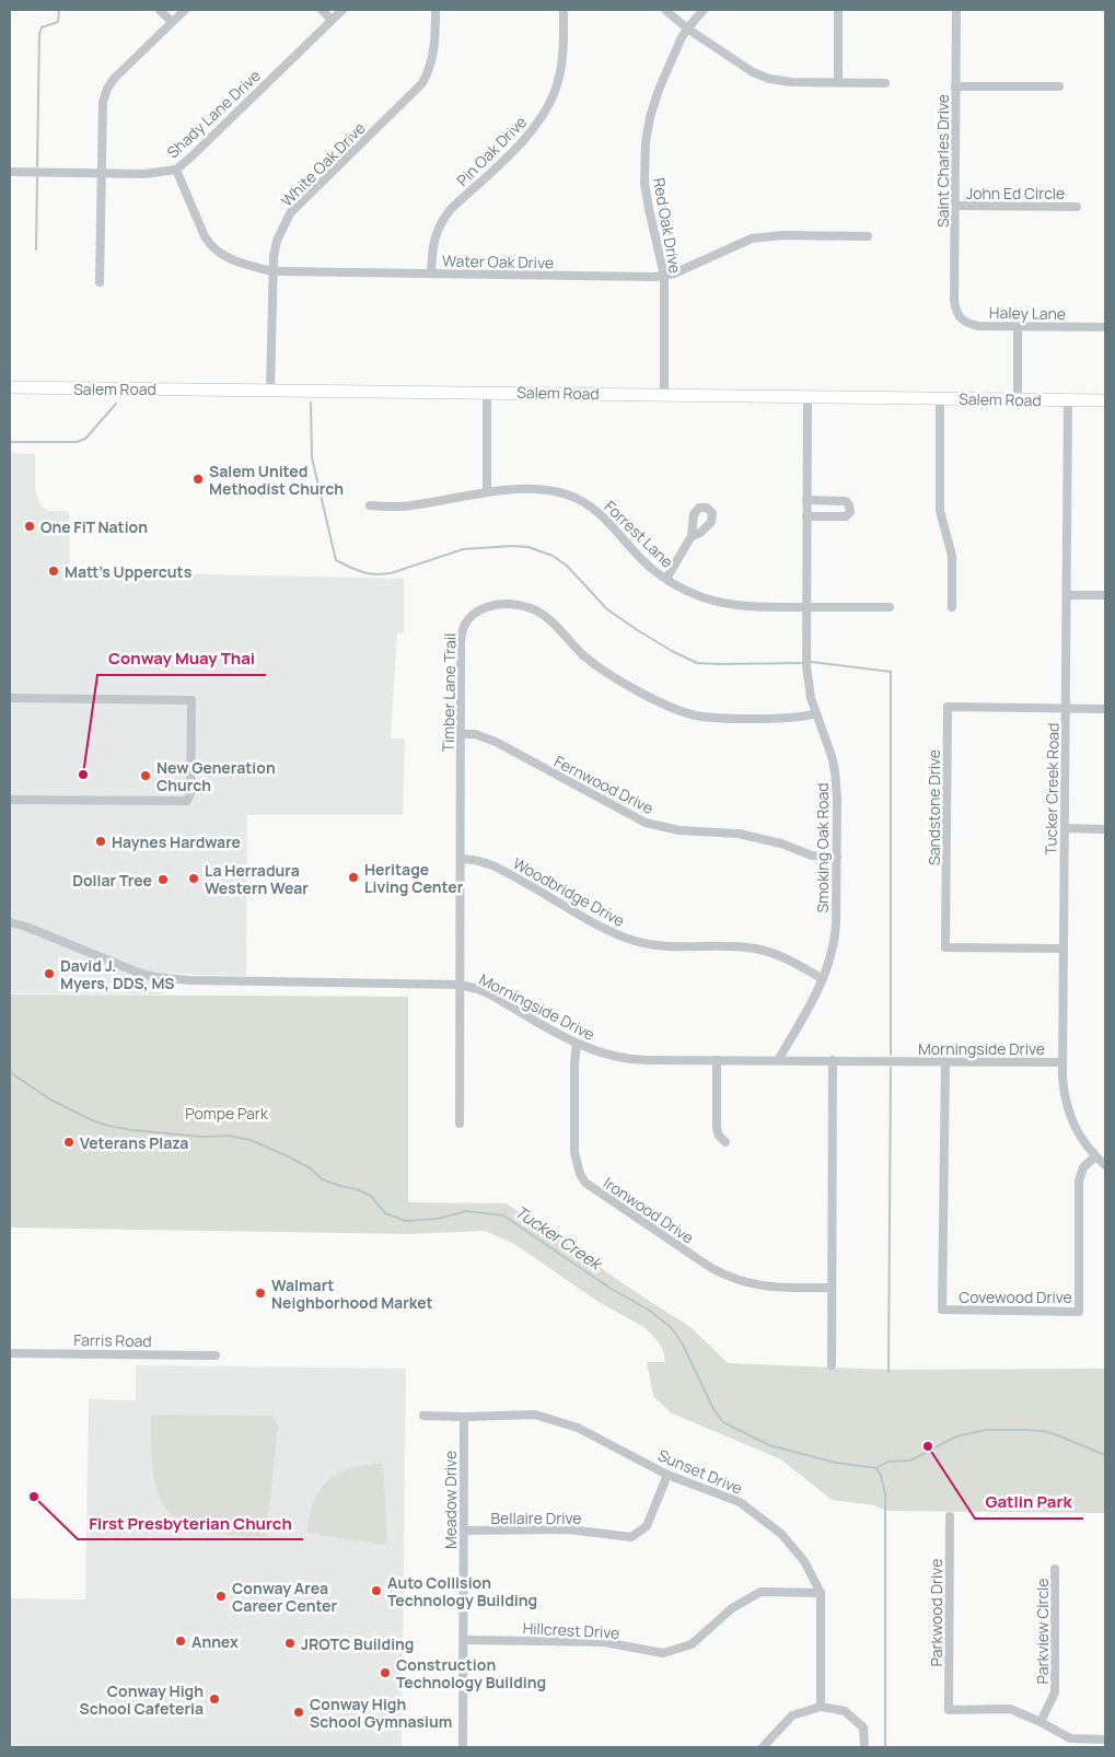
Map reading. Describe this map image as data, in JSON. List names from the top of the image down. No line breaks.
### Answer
{"streets":{"main road":["Salem Road"],"street":["Shady Lane Drive","Pin Oak Drive","Saint Charles Drive","White Oak Drive","John Ed Circle","Red Oak Drive","Water Oak Drive","Haley Lane","Forrest Lane","Timber Lane Trail","Fernwood Drive","Tucker Creek Road","Sandstone Drive","Smoking Oak Road","Woodbridge Drive","Morningside Drive","Ironwood Drive","Covewood Drive","Farris Road","Sunset Drive","Meadow Drive","Bellaire Drive","Parkwood Drive","Hillcrest Drive","Parkview Circle"]},"crossings":[["Shady Lane Drive","Water Oak Drive"],["Pin Oak Drive","Water Oak Drive"],["Saint Charles Drive","John Ed Circle"],["Saint Charles Drive","Haley Lane"],["White Oak Drive","Water Oak Drive"],["White Oak Drive","Salem Road"],["Red Oak Drive","Water Oak Drive"],["Red Oak Drive","Salem Road"],["Salem Road","Tucker Creek Road"],["Salem Road","Smoking Oak Road"],["Forrest Lane","Smoking Oak Road"],["Timber Lane Trail","Fernwood Drive"],["Timber Lane Trail","Smoking Oak Road"],["Timber Lane Trail","Woodbridge Drive"],["Timber Lane Trail","Morningside Drive"],["Fernwood Drive","Smoking Oak Road"],["Tucker Creek Road","Sandstone Drive"],["Tucker Creek Road","Morningside Drive"],["Tucker Creek Road","Covewood Drive"],["Smoking Oak Road","Woodbridge Drive"],["Smoking Oak Road","Morningside Drive"],["Morningside Drive","Ironwood Drive"],["Morningside Drive","Covewood Drive"],["Sunset Drive","Meadow Drive"],["Sunset Drive","Bellaire Drive"],["Sunset Drive","Hillcrest Drive"],["Meadow Drive","Bellaire Drive"],["Meadow Drive","Hillcrest Drive"],["Parkwood Drive","Parkview Circle"]],"water":["Tucker Creek"],"parks":["Pompe Park"],"places":["Salem United Methodist Church","One FiT Nation","Matt's Uppercuts","Conway Muay Thai","New Generation Church","Haynes Hardware","Heritage Living Center","La Herradura Western Wear","Dollar Tree","David J. Myers, DDS, MS","Veterans Plaza","Walmart Neighborhood Market","Gatlin Park","First Presbyterian Church","Auto Collision Technology Building","Conway Area Career Center","Annex","JROTC Building","Construction Technology Building","Conway High School Cafeteria","Conway High School Gymnasium"]}
